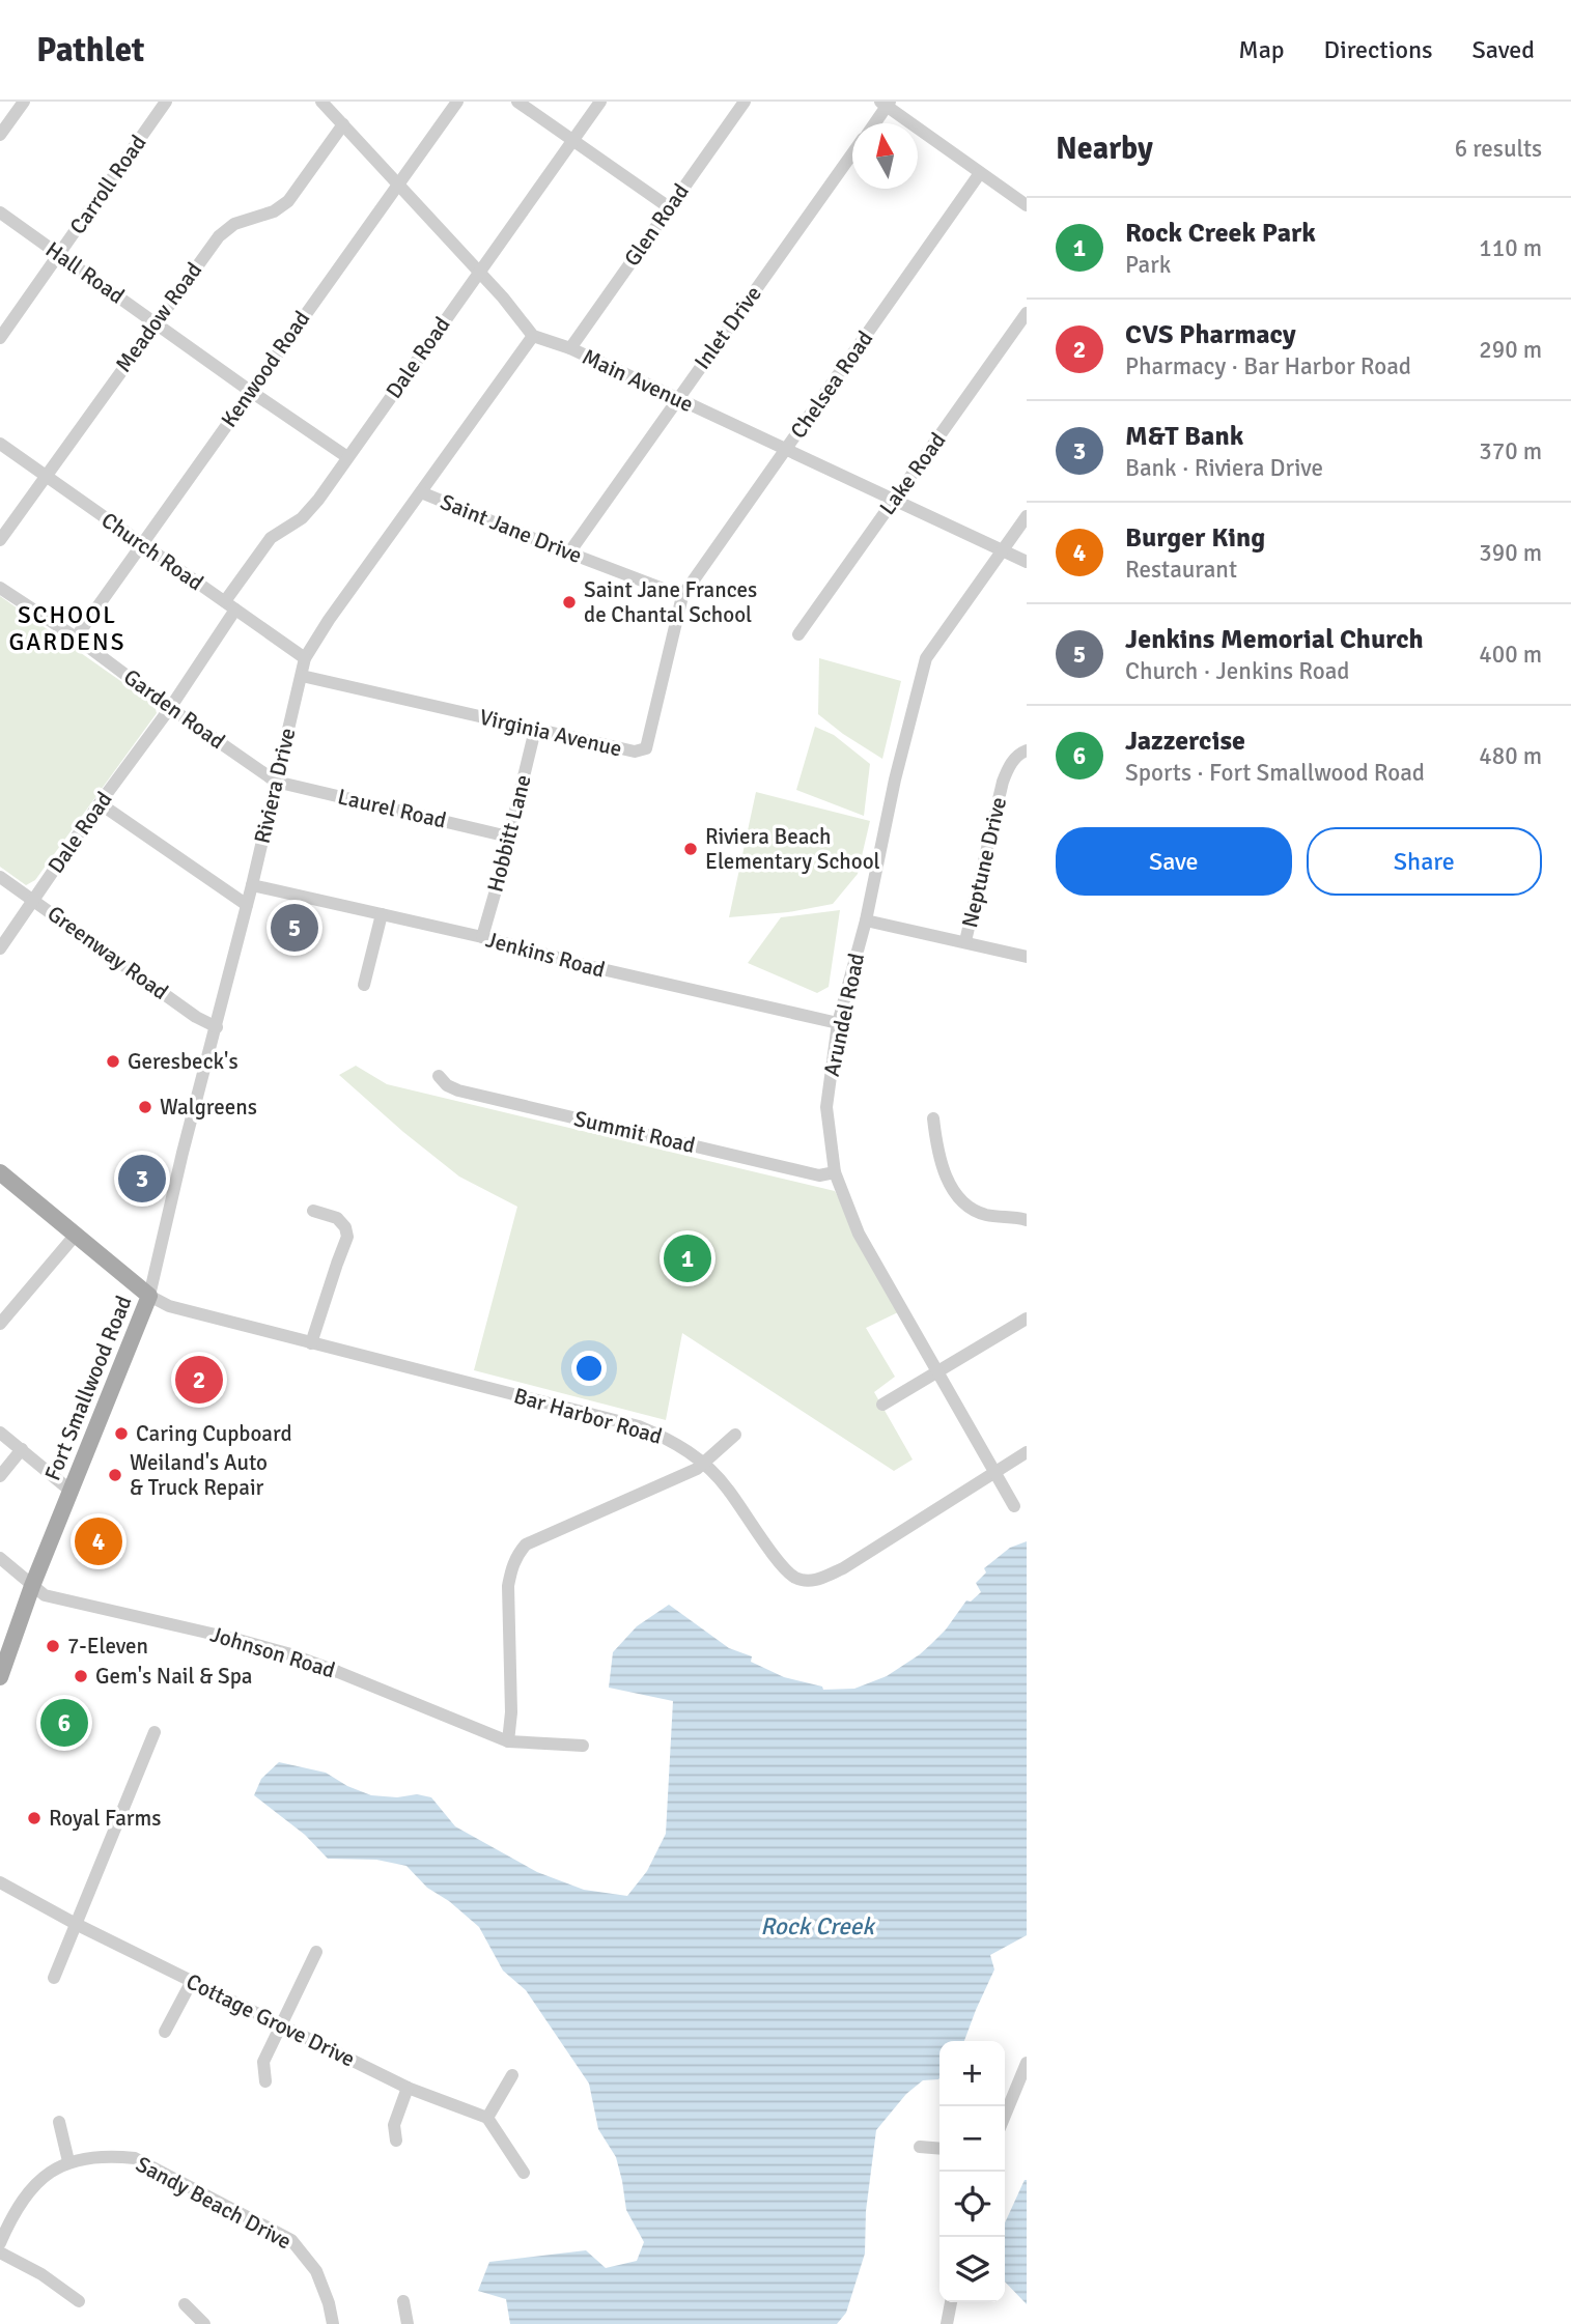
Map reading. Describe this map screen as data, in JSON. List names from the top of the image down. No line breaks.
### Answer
{"streets":{"main road":["Fort Smallwood Road"],"street":["Carroll Road","Glen Road","Hall Road","Meadow Road","Inlet Drive","Dale Road","Kenwood Road","Main Avenue","Chelsea Road","Lake Road","Saint Jane Drive","Church Road","Garden Road","Virginia Avenue","Riviera Drive","Laurel Road","Hobbitt Lane","Neptune Drive","Greenway Road","Jenkins Road","Arundel Road","Summit Road","Bar Harbor Road","Johnson Road","Cottage Grove Drive","Sandy Beach Drive"]},"crossings":[["Carroll Road","Hall Road"],["Glen Road","Main Avenue"],["Hall Road","Meadow Road"],["Hall Road","Dale Road"],["Hall Road","Kenwood Road"],["Meadow Road","Church Road"],["Inlet Drive","Main Avenue"],["Inlet Drive","Saint Jane Drive"],["Dale Road","Church Road"],["Dale Road","Garden Road"],["Dale Road","Greenway Road"],["Kenwood Road","Church Road"],["Kenwood Road","Garden Road"],["Main Avenue","Chelsea Road"],["Main Avenue","Lake Road"],["Main Avenue","Riviera Drive"],["Main Avenue","Arundel Road"],["Chelsea Road","Saint Jane Drive"],["Chelsea Road","Virginia Avenue"],["Saint Jane Drive","Virginia Avenue"],["Saint Jane Drive","Riviera Drive"],["Church Road","Riviera Drive"],["Garden Road","Riviera Drive"],["Garden Road","Laurel Road"],["Virginia Avenue","Riviera Drive"],["Virginia Avenue","Hobbitt Lane"],["Riviera Drive","Laurel Road"],["Riviera Drive","Greenway Road"],["Riviera Drive","Jenkins Road"],["Riviera Drive","Fort Smallwood Road"],["Riviera Drive","Bar Harbor Road"],["Laurel Road","Hobbitt Lane"],["Hobbitt Lane","Jenkins Road"],["Jenkins Road","Arundel Road"],["Arundel Road","Summit Road"],["Arundel Road","Bar Harbor Road"],["Fort Smallwood Road","Bar Harbor Road"],["Fort Smallwood Road","Johnson Road"]],"districts":["SCHOOL GARDENS"],"water":["Rock Creek"],"places":["Saint Jane Frances de Chantal School","Riviera Beach Elementary School","Geresbeck's","Walgreens","Caring Cupboard","Weiland's Auto & Truck Repair","7-Eleven","Gem's Nail & Spa","Royal Farms"],"north":"top","page":{"header":"Pathlet","nav":["Map","Directions","Saved"],"heading":["Nearby","6 results"],"list":[{"mark":"1","name":"Rock Creek Park","note":"Park","value":"110 m"},{"mark":"2","name":"CVS Pharmacy","note":"Pharmacy · Bar Harbor Road","value":"290 m"},{"mark":"3","name":"M&T Bank","note":"Bank · Riviera Drive","value":"370 m"},{"mark":"4","name":"Burger King","note":"Restaurant","value":"390 m"},{"mark":"5","name":"Jenkins Memorial Church","note":"Church · Jenkins Road","value":"400 m"},{"mark":"6","name":"Jazzercise","note":"Sports · Fort Smallwood Road","value":"480 m"}],"buttons":["Save","Share"],"pins":["5","3","1","2","4","6"],"map_buttons":["+","−"]}}
